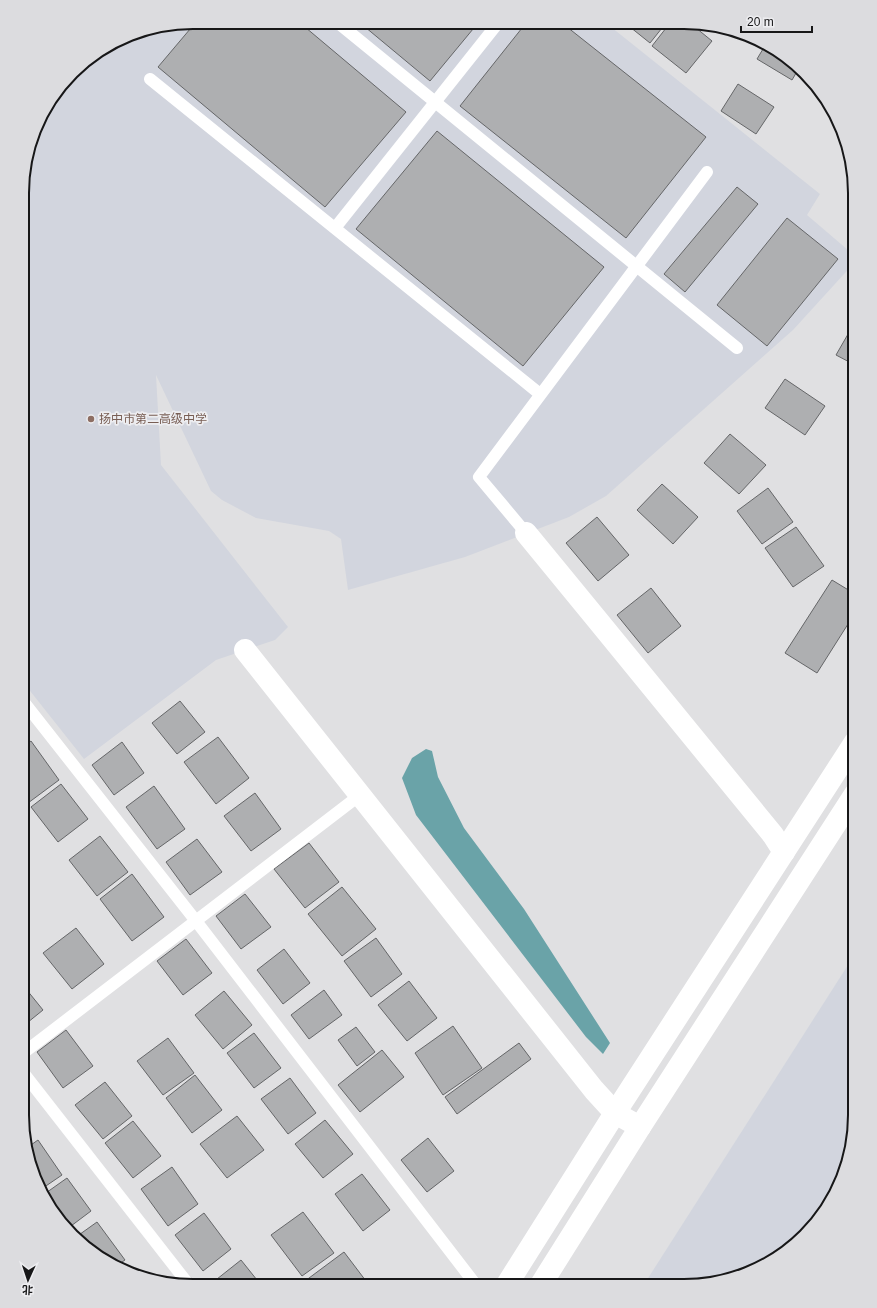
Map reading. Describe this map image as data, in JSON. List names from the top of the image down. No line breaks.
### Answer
{"places":["扬中市第二高级中学"],"scale_bar":"20 m","north":"bottom"}
